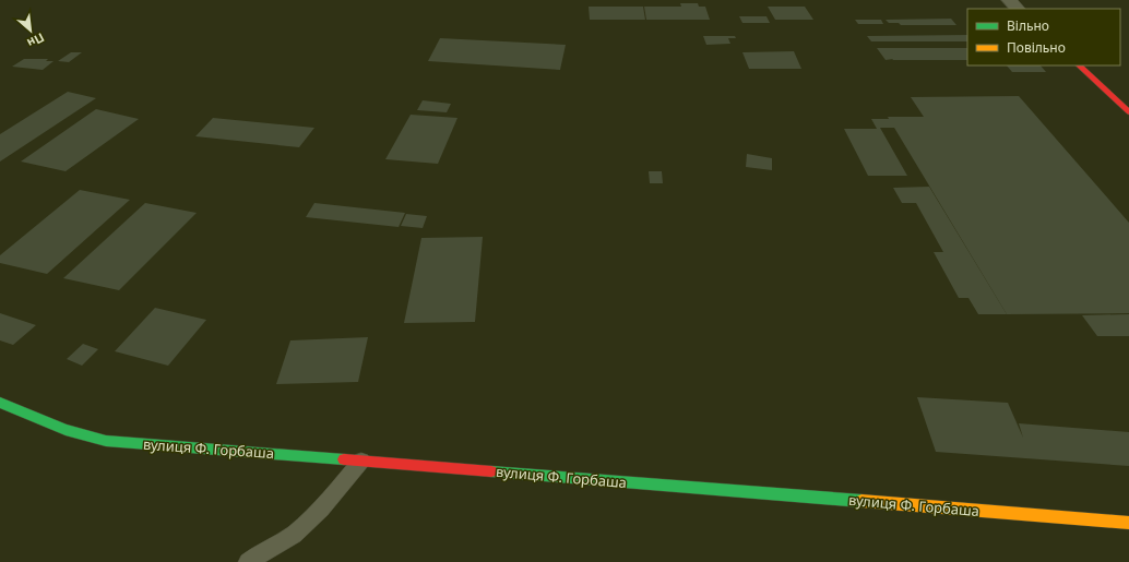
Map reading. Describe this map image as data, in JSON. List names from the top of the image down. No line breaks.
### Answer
{"streets":{"street":["вулиця Ф. Горбаша"]},"legend":["Вільно","Повільно"],"north":"bottom right"}
